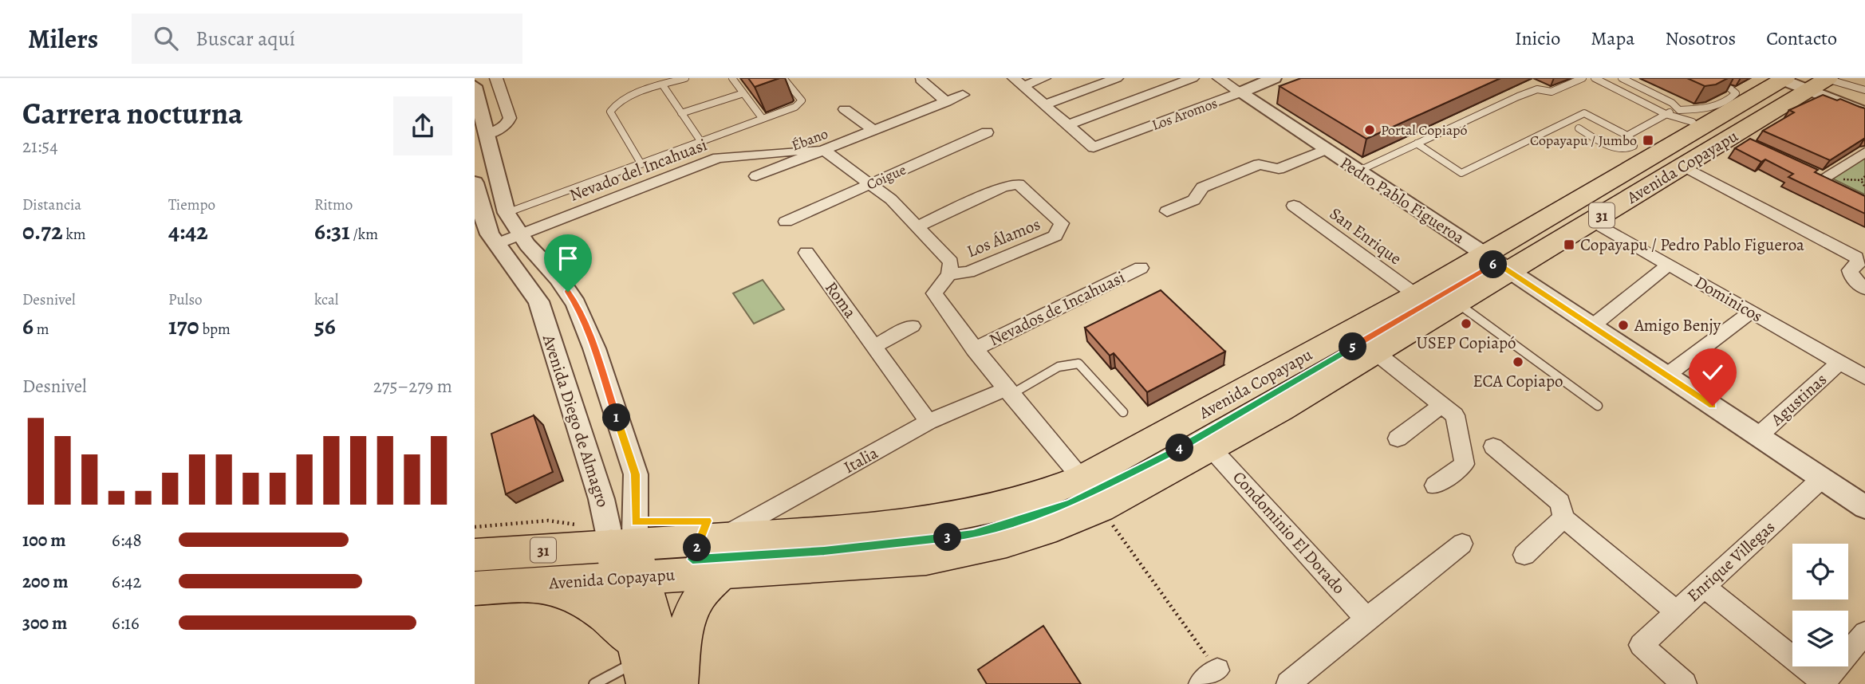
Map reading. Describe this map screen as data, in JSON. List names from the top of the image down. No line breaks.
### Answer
{"streets":{"highway":["Avenida Copayapu","31"],"street":["Los Aromos","Ébano","Nevado del Incahuasi","Coigue","Pedro Pablo Figueroa","San Enrique","Los Álamos","Dominicos","Roma","Nevados de Incahuasi","Agustinas","Avenida Diego de Almagro","Italia","Condominio El Dorado","Enrique Villegas"]},"crossings":[["Los Aromos","Pedro Pablo Figueroa"],["Ébano","Nevado del Incahuasi"],["Avenida Copayapu","Pedro Pablo Figueroa"],["Avenida Copayapu","San Enrique"],["Avenida Copayapu","Dominicos"],["Avenida Copayapu","Avenida Diego de Almagro"],["Avenida Copayapu","Italia"],["Avenida Copayapu","Condominio El Dorado"],["Nevado del Incahuasi","Avenida Diego de Almagro"],["Pedro Pablo Figueroa","Agustinas"],["Pedro Pablo Figueroa","Enrique Villegas"],["Dominicos","Agustinas"],["Roma","Italia"]],"places":{"other":["Portal Copiapó","USEP Copiapó","Amigo Benjy","ECA Copiapo"],"transit":["Copayapu / Jumbo","Copayapu / Pedro Pablo Figueroa"]},"page":{"header":"Milers","search":"Buscar aquí","nav":["Inicio","Mapa","Nosotros","Contacto"],"heading":["Carrera nocturna","21:54"],"stats":[["Distancia","0.72 km"],["Tiempo","4:42"],["Ritmo","6:31 /km"],["Desnivel","6 m"],["Pulso","170 bpm"],["kcal","56"]],"pins":["6","5","1","4","3","2"],"chart":["Desnivel","275–279 m"],"list":[{"name":"100 m","note":"6:48"},{"name":"200 m","note":"6:42"},{"name":"300 m","note":"6:16"}]}}
